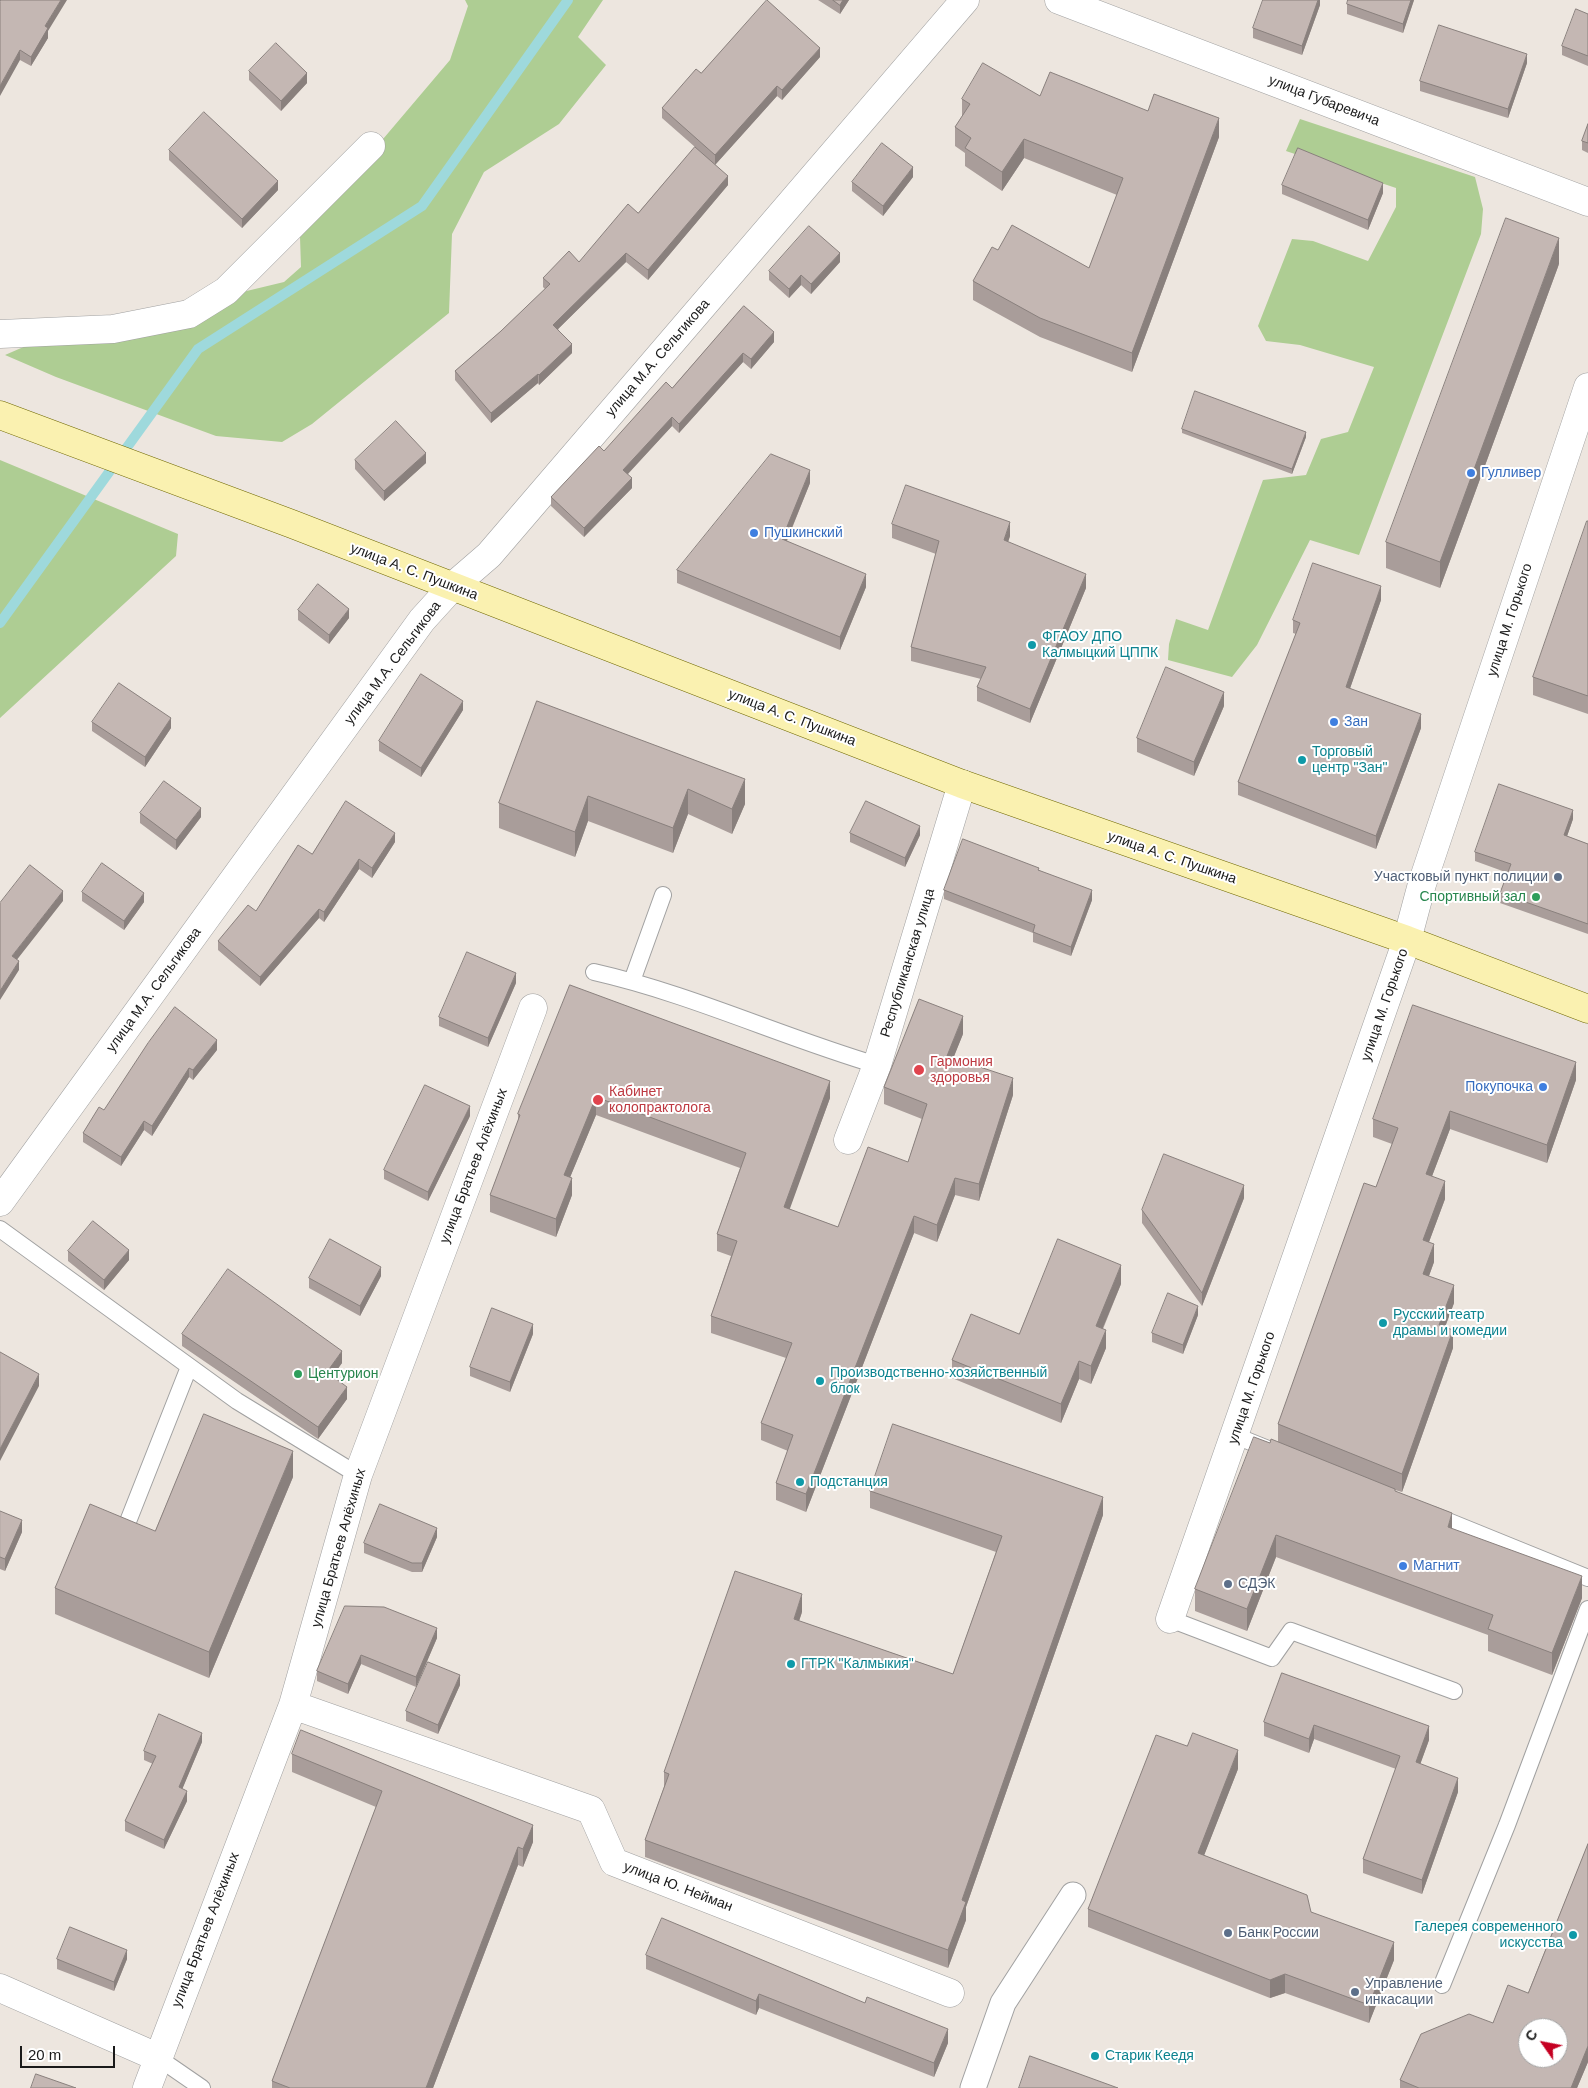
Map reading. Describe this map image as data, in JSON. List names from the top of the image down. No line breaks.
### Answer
{"streets":{"main road":["улица А. С. Пушкина"],"street":["улица Губаревича","улица М.А. Сельгикова","улица М. Горького","Республиканская улица","улица Братьев Алёхиных","улица Ю. Нейман"]},"crossings":[["улица М.А. Сельгикова","улица А. С. Пушкина"],["улица А. С. Пушкина","улица М. Горького"],["улица А. С. Пушкина","Республиканская улица"],["улица Братьев Алёхиных","улица Ю. Нейман"]],"places":["Гулливер","Пушкинский","ФГАОУ ДПО Калмыцкий ЦППК","Зан","Торговый центр \"Зан\"","Участковый пункт полиции","Спортивный зал","Гармония здоровья","Покупочка","Кабинет колопрактолога","Русский театр драмы и комедии","Центурион","Производственно-хозяйственный блок","Подстанция","Магнит","СДЭК","ГТРК \"Калмыкия\"","Банк России","Галерея современного искусства","Управление инкасации","Старик Кеедя"],"scale_bar":"20 m","north":"top left"}
